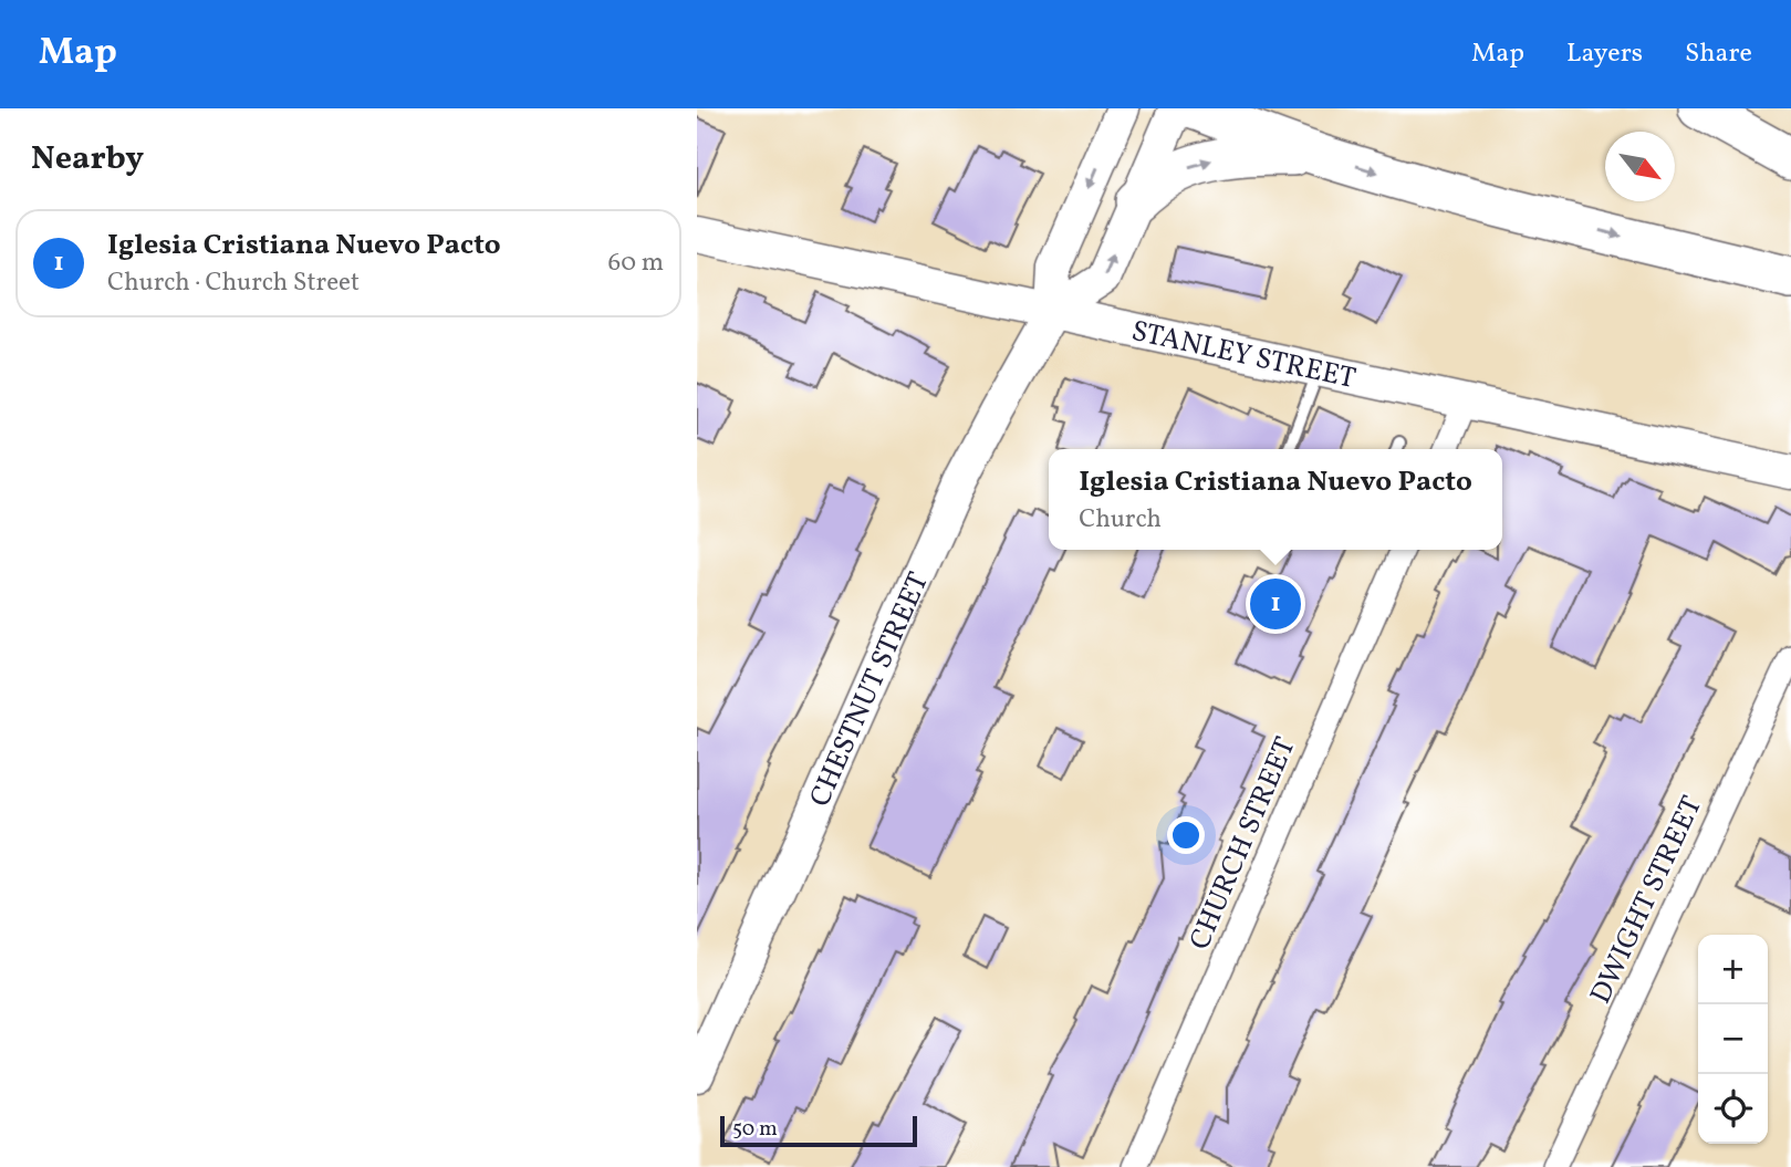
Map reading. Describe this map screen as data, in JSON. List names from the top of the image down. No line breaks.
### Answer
{"streets":{"street":["STANLEY STREET","CHESTNUT STREET","CHURCH STREET","DWIGHT STREET"]},"crossings":[["STANLEY STREET","CHESTNUT STREET"]],"scale_bar":"50 m","north":"bottom right","page":{"header":"Map","nav":["Map","Layers","Share"],"heading":"Nearby","list":[{"mark":"1","name":"Iglesia Cristiana Nuevo Pacto","note":"Church · Church Street","value":"60 m"}],"popup":["Iglesia Cristiana Nuevo Pacto","Church"],"pins":"1","map_buttons":["+","−"],"scale":"50 m"}}
